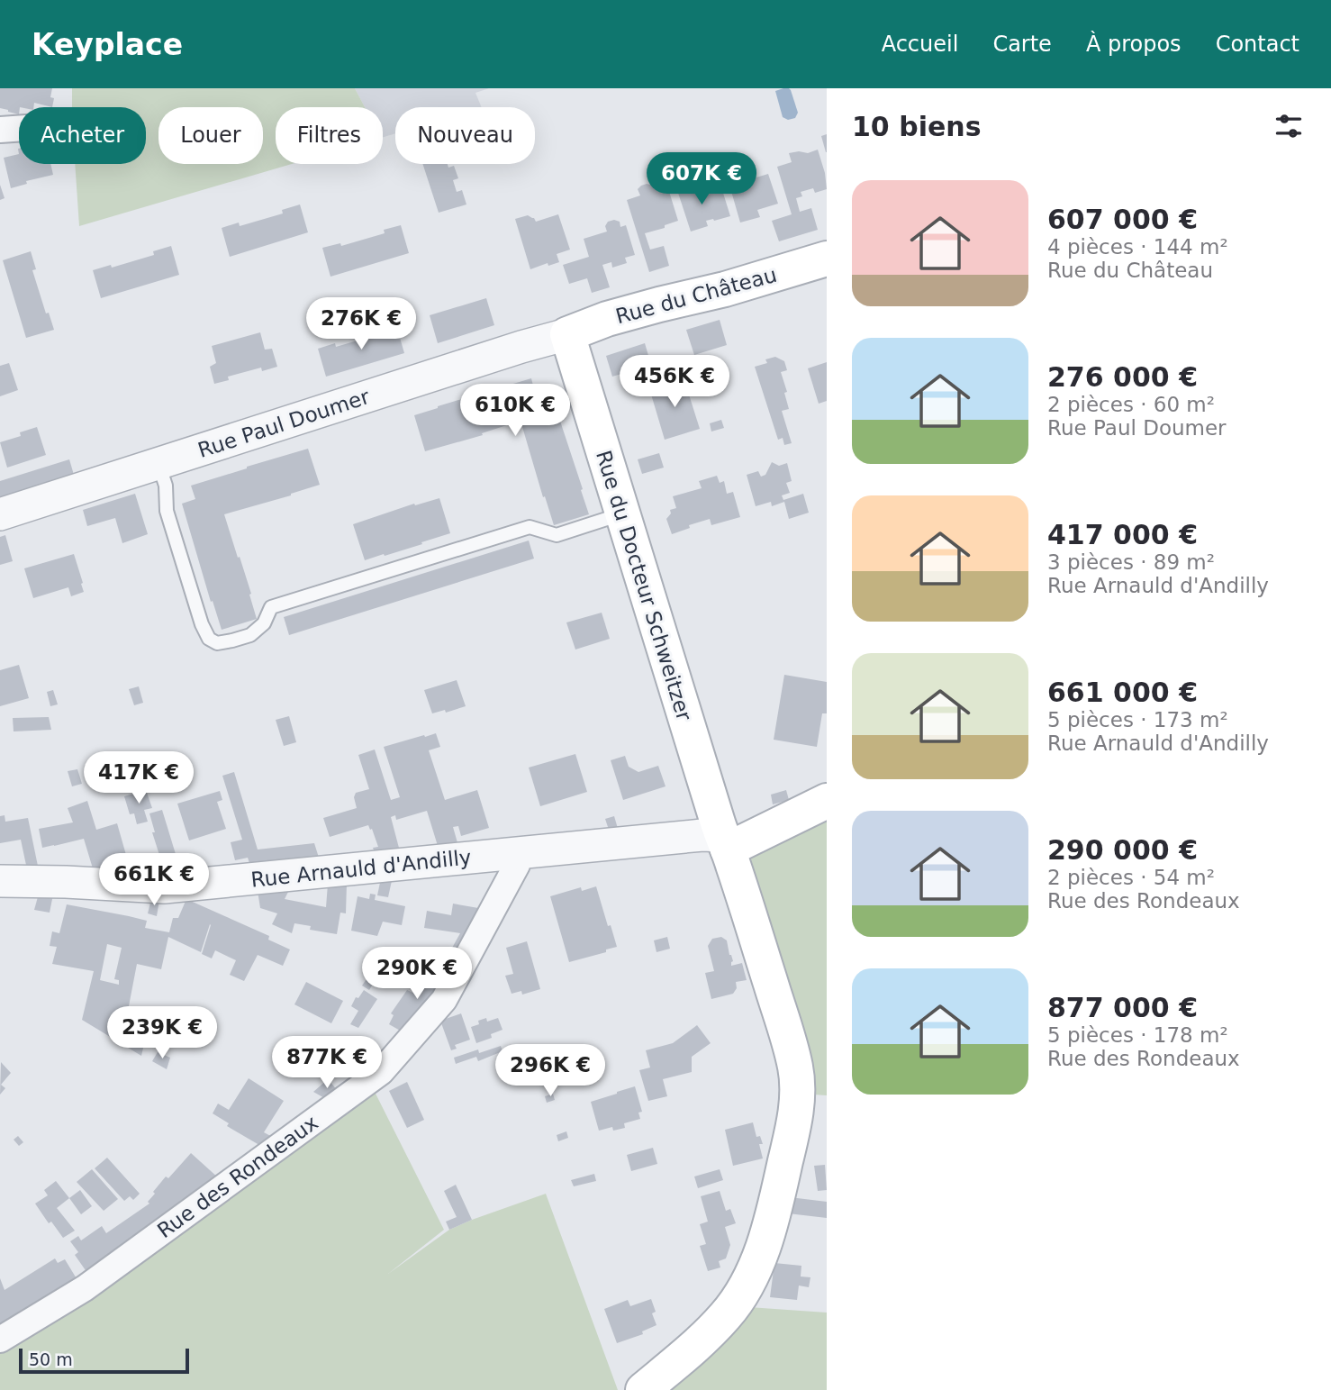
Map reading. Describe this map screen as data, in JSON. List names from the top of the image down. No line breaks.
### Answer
{"streets":{"main road":["Rue du Château","Rue du Docteur Schweitzer"],"street":["Rue Paul Doumer","Rue Arnauld d'Andilly","Rue des Rondeaux"]},"crossings":[["Rue du Château","Rue Paul Doumer"],["Rue du Château","Rue du Docteur Schweitzer"],["Rue Paul Doumer","Rue du Docteur Schweitzer"],["Rue du Docteur Schweitzer","Rue Arnauld d'Andilly"],["Rue Arnauld d'Andilly","Rue des Rondeaux"]],"scale_bar":"50 m","page":{"header":"Keyplace","nav":["Accueil","Carte","À propos","Contact"],"heading":"10 biens","chip":["Acheter","Louer","Filtres","Nouveau"],"price":["607K €","276K €","456K €","610K €","417K €","661K €","290K €","239K €","877K €","296K €"],"list":[{"name":"607 000 €","note":"4 pièces · 144 m² · Rue du Château"},{"name":"276 000 €","note":"2 pièces · 60 m² · Rue Paul Doumer"},{"name":"417 000 €","note":"3 pièces · 89 m² · Rue Arnauld d'Andilly"},{"name":"661 000 €","note":"5 pièces · 173 m² · Rue Arnauld d'Andilly"},{"name":"290 000 €","note":"2 pièces · 54 m² · Rue des Rondeaux"},{"name":"877 000 €","note":"5 pièces · 178 m² · Rue des Rondeaux"}],"scale":"50 m"}}
